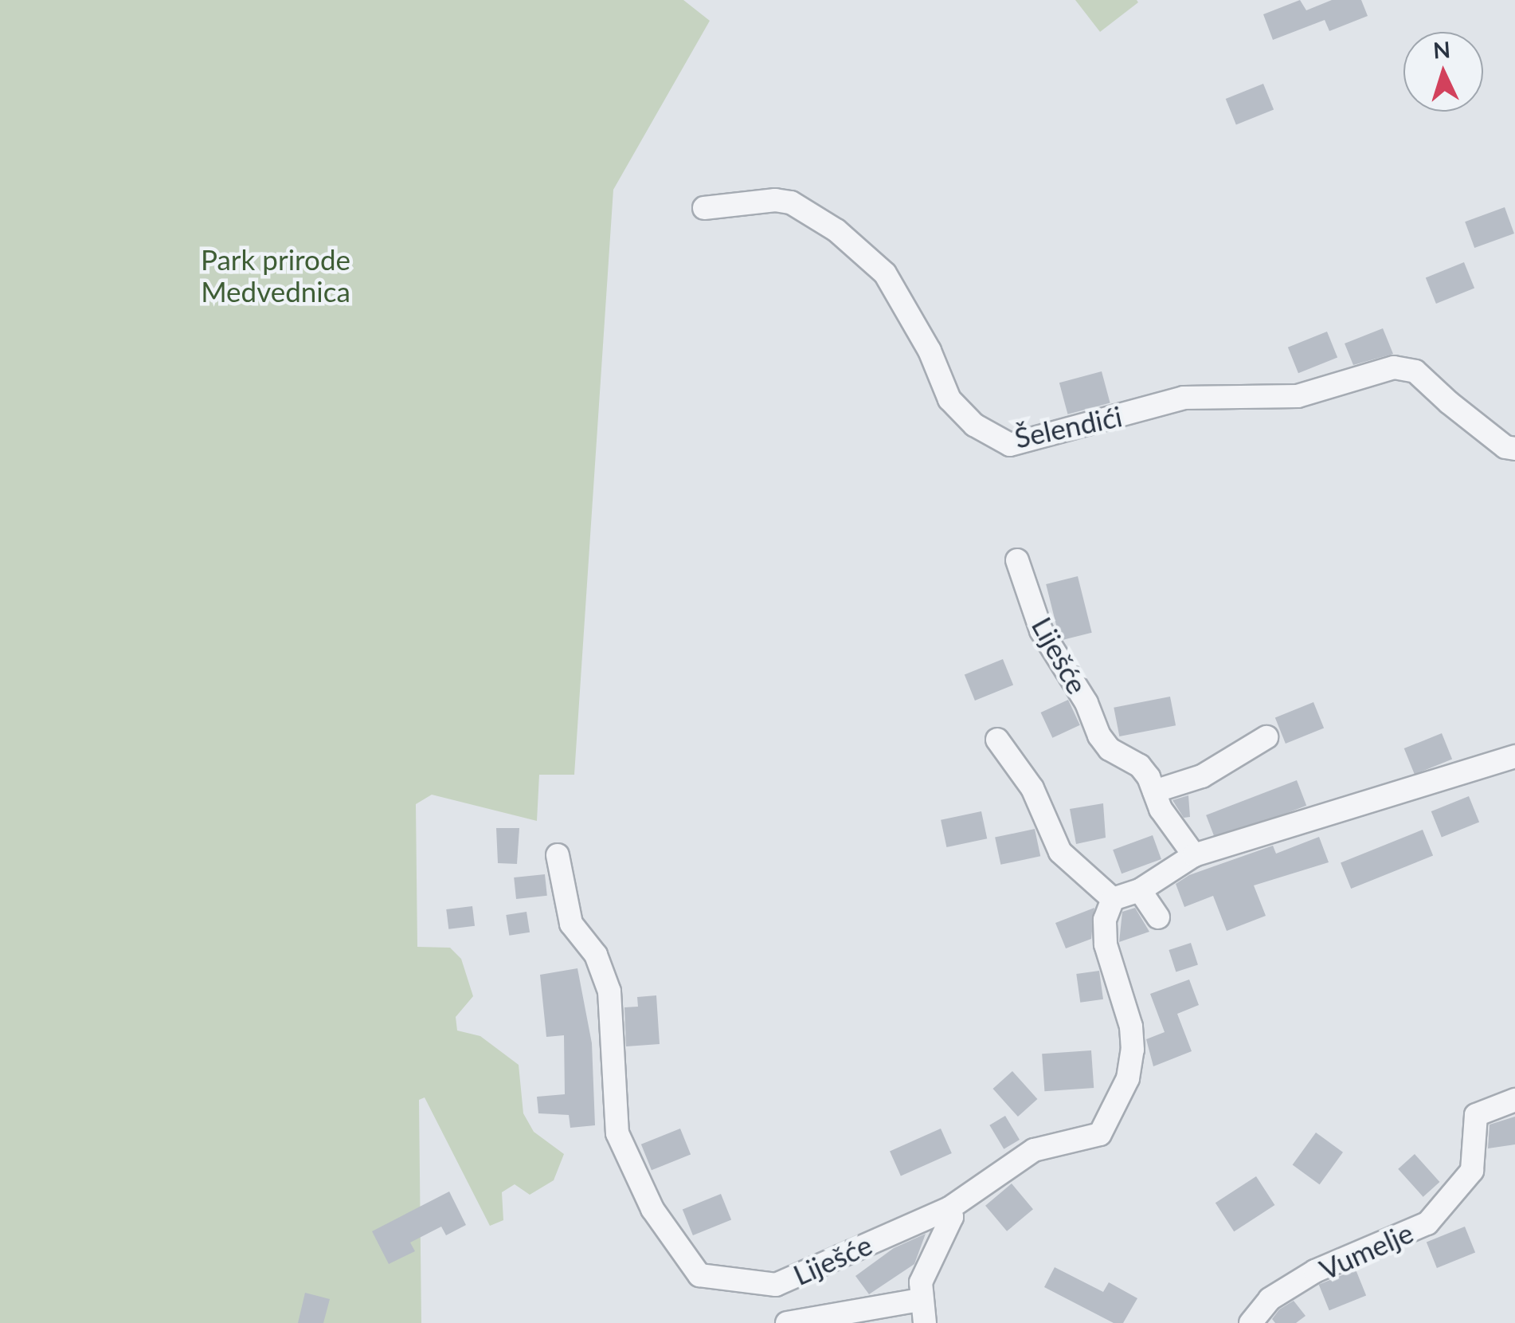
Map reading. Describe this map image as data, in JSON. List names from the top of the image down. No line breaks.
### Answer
{"streets":{"street":["Šelendići","Liješće","Vumelje"]},"parks":["Park prirode Medvednica"],"north":"top"}
